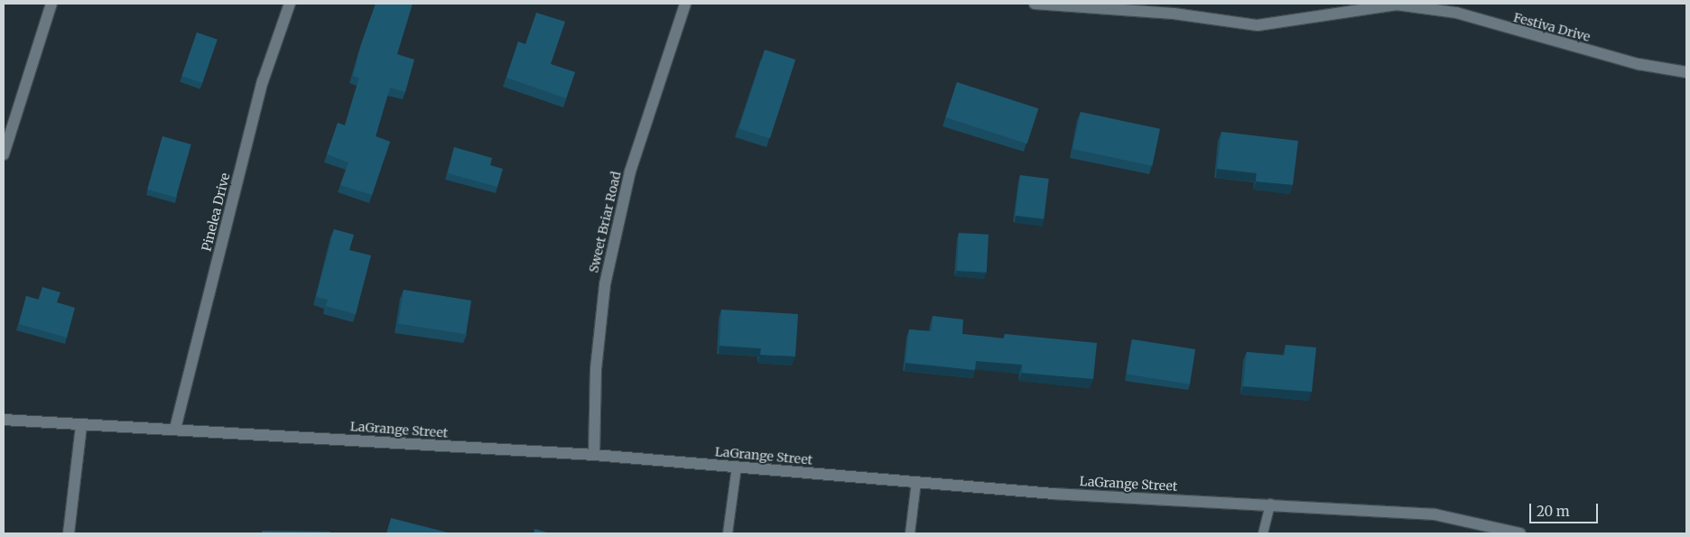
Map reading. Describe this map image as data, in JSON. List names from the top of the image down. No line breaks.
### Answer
{"streets":{"street":["Festiva Drive","Pinelea Drive","Sweet Briar Road","LaGrange Street"]},"crossings":[["Pinelea Drive","LaGrange Street"],["Sweet Briar Road","LaGrange Street"]],"scale_bar":"20 m"}
